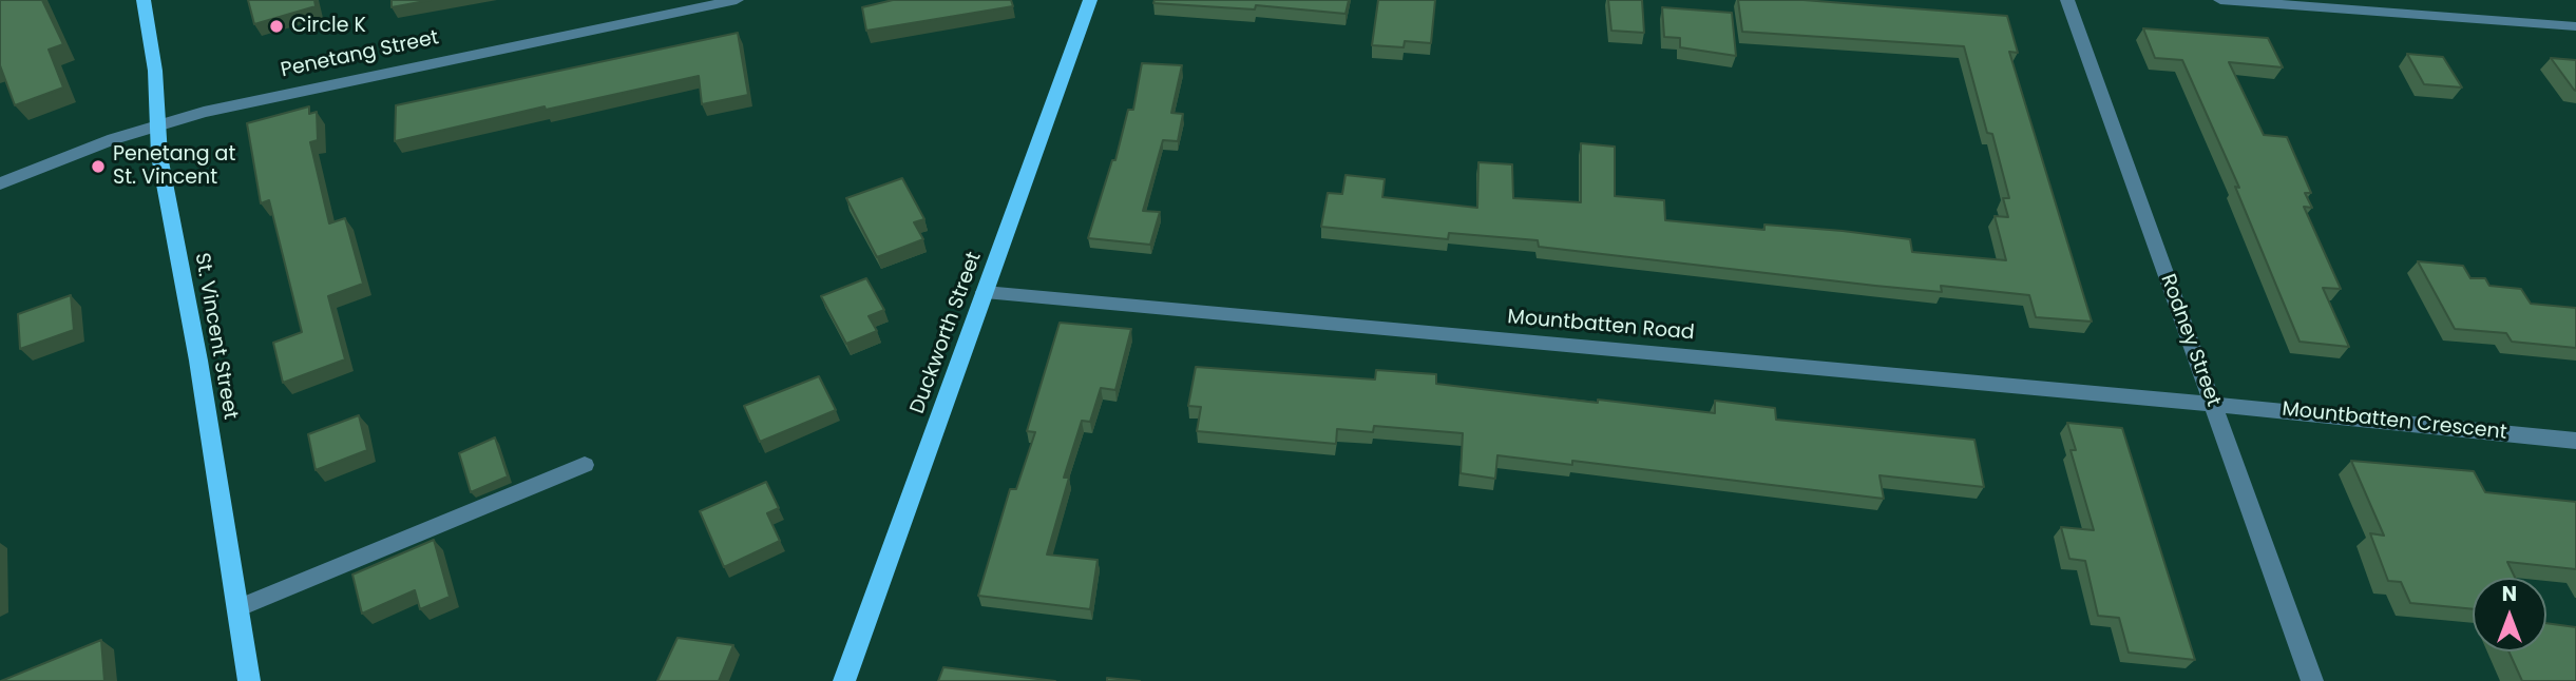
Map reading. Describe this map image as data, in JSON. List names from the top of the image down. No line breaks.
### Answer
{"streets":{"main road":["Duckworth Street","St. Vincent Street"],"street":["Penetang Street","Mountbatten Road","Rodney Street","Mountbatten Crescent"]},"crossings":[["Penetang Street","St. Vincent Street"],["Mountbatten Road","Duckworth Street"],["Mountbatten Road","Rodney Street"],["Mountbatten Road","Mountbatten Crescent"],["Rodney Street","Mountbatten Crescent"]],"places":["Circle K","Penetang at St. Vincent"],"north":"top"}
